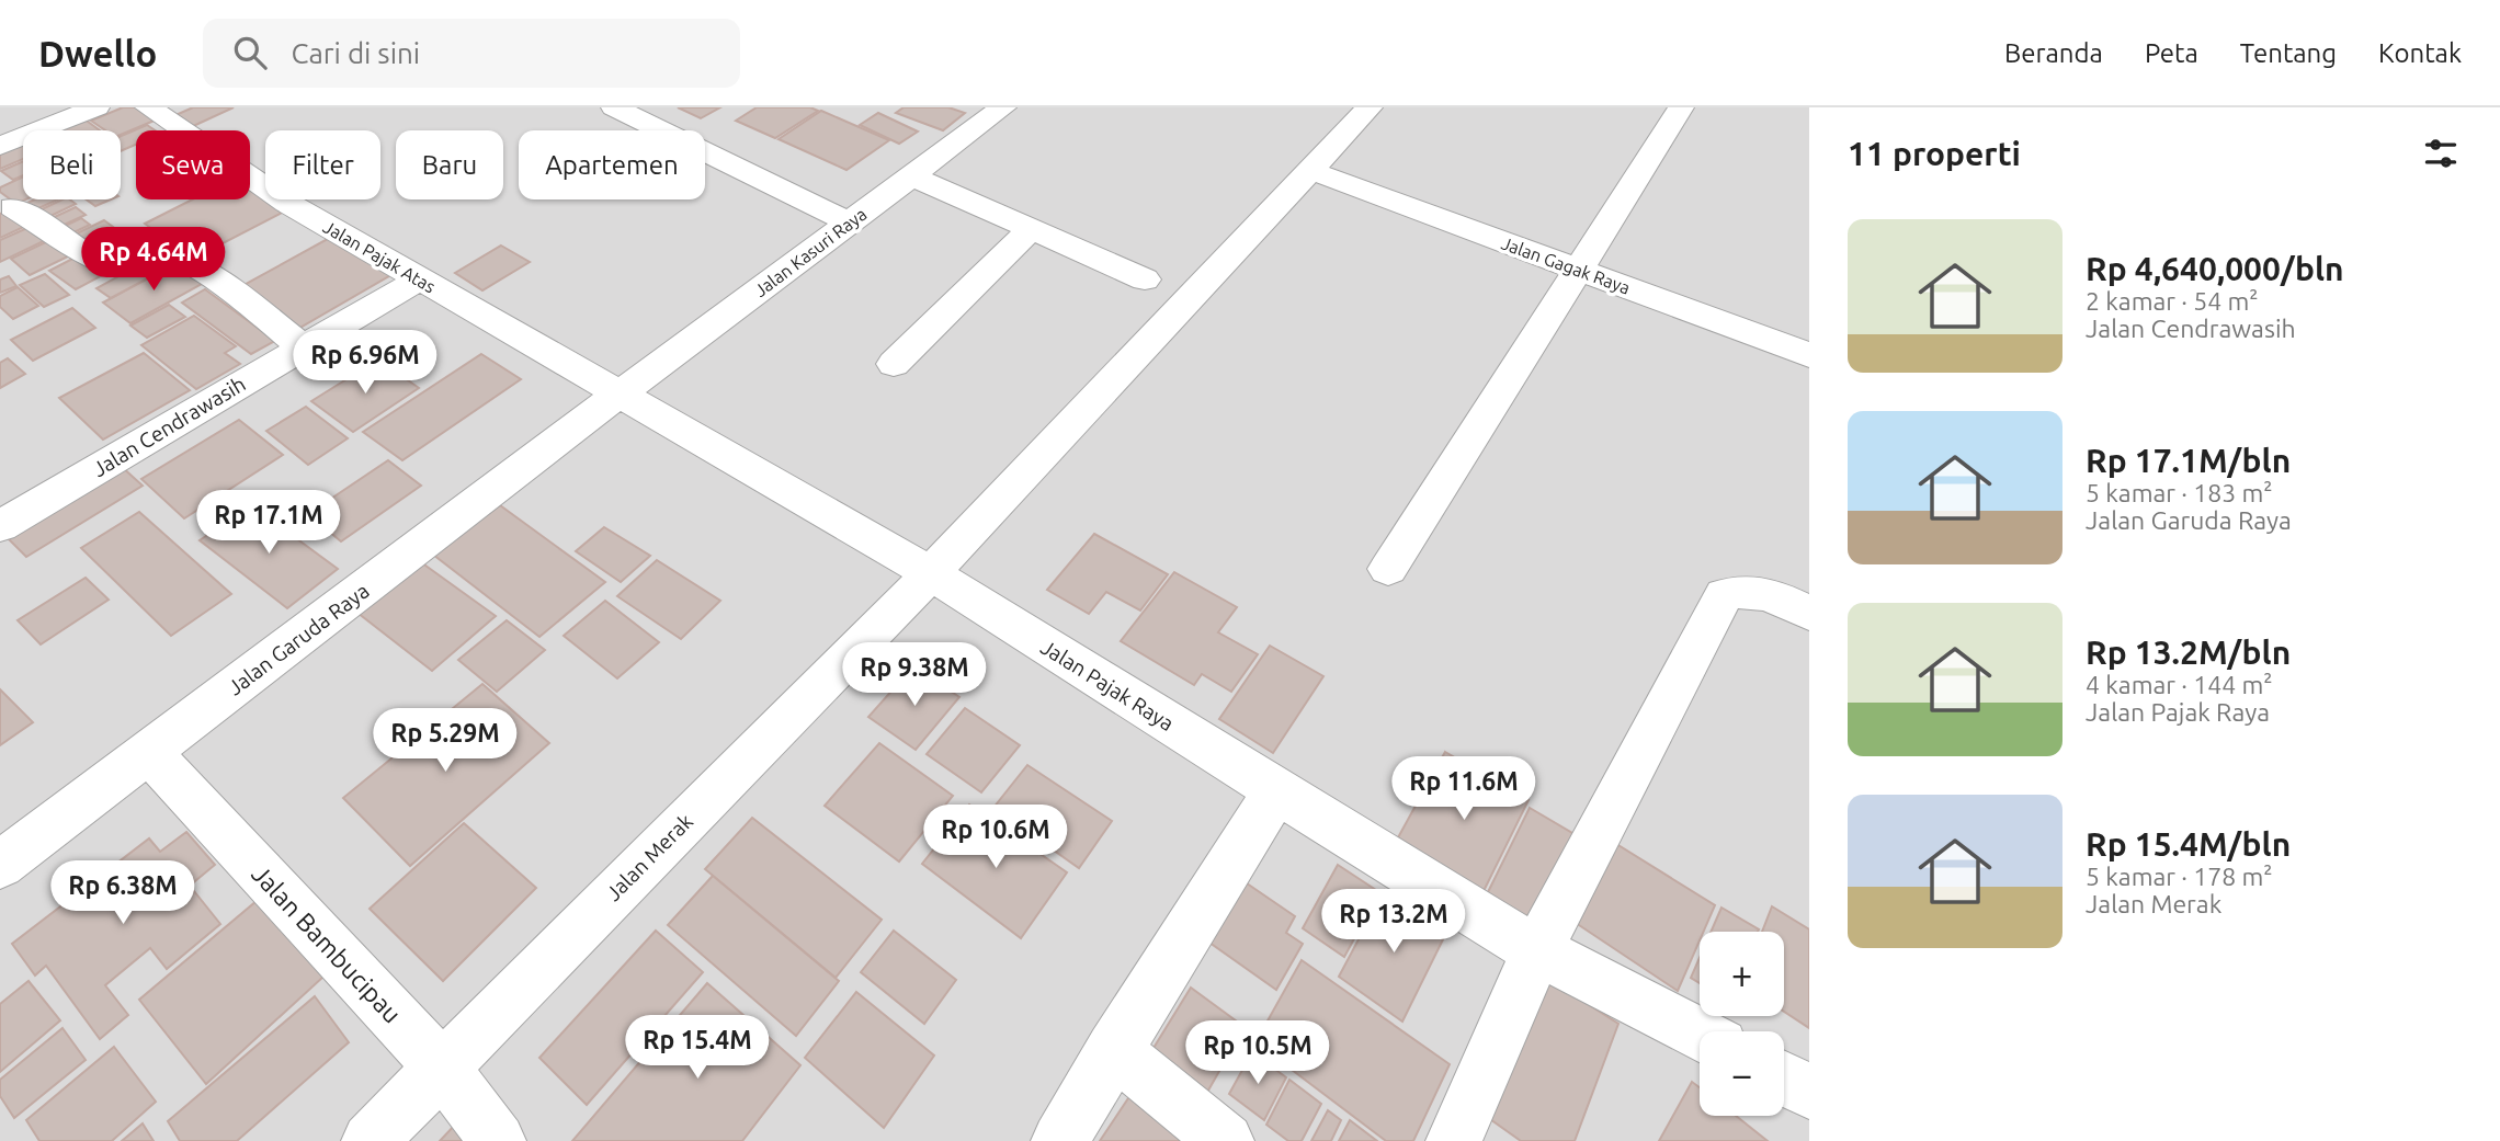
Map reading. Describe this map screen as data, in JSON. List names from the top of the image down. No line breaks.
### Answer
{"streets":{"street":["Jalan Kasuri Raya","Jalan Pajak Atas","Jalan Gagak Raya","Jalan Cendrawasih","Jalan Garuda Raya","Jalan Pajak Raya","Jalan Merak","Jalan Bambucipau"]},"crossings":[["Jalan Kasuri Raya","Jalan Pajak Atas"],["Jalan Kasuri Raya","Jalan Garuda Raya"],["Jalan Pajak Atas","Jalan Cendrawasih"],["Jalan Pajak Atas","Jalan Garuda Raya"],["Jalan Pajak Atas","Jalan Pajak Raya"],["Jalan Pajak Atas","Jalan Merak"],["Jalan Garuda Raya","Jalan Bambucipau"],["Jalan Pajak Raya","Jalan Merak"],["Jalan Merak","Jalan Bambucipau"]],"page":{"header":"Dwello","search":"Cari di sini","nav":["Beranda","Peta","Tentang","Kontak"],"heading":"11 properti","chip":["Beli","Sewa","Filter","Baru","Apartemen"],"list":[{"name":"Rp 4,640,000/bln","note":"2 kamar · 54 m² · Jalan Cendrawasih"},{"name":"Rp 17.1M/bln","note":"5 kamar · 183 m² · Jalan Garuda Raya"},{"name":"Rp 13.2M/bln","note":"4 kamar · 144 m² · Jalan Pajak Raya"},{"name":"Rp 15.4M/bln","note":"5 kamar · 178 m² · Jalan Merak"}],"price":["Rp 4.64M","Rp 6.96M","Rp 17.1M","Rp 9.38M","Rp 5.29M","Rp 11.6M","Rp 10.6M","Rp 6.38M","Rp 13.2M","Rp 15.4M","Rp 10.5M"],"map_buttons":["+","−"]}}
